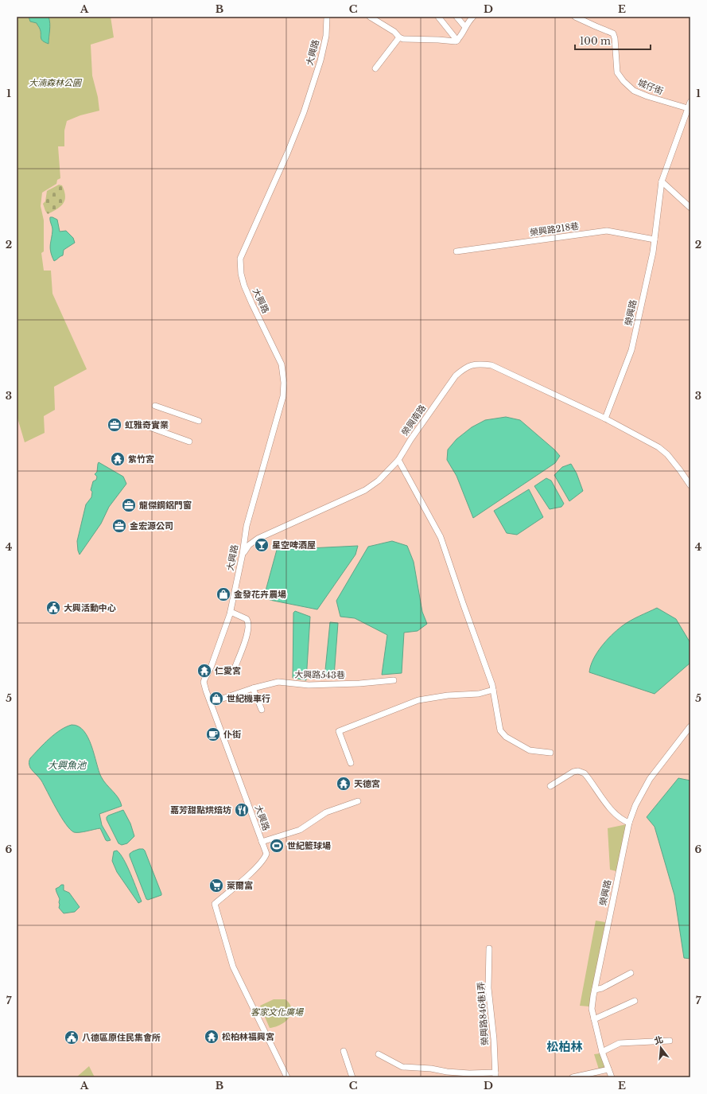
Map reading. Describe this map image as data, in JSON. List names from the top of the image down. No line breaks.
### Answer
{"streets":{"street":["大興路","城仔街","榮興路218巷","榮興路","榮興南路","大興路543巷","榮興路846巷1弄"]},"crossings":[["大興路","榮興南路"],["大興路","大興路543巷"],["城仔街","榮興路"],["榮興路218巷","榮興路"],["榮興路","榮興南路"]],"districts":["松柏林"],"water":["大興魚池"],"parks":["大湳森林公園","客家文化廣場"],"places":{"office":["虹雅奇實業","龍傑鋼鋁門窗","金宏源公司"],"temple":["紫竹宮","仁愛宮","天德宮","松柏林福興宮"],"bar":["星空啤酒屋"],"shop":["金發花卉農場","世紀機車行"],"public building":["大興活動中心","八德區原住民集會所"],"cafe":["仆街"],"restaurant":["嘉芳甜點烘焙坊"],"sports":["世紀籃球場"],"supermarket":["萊爾富"]},"scale_bar":"100 m","north":"top","grid":{"columns":["A","B","C","D","E"],"rows":["1","2","3","4","5","6","7"]}}
